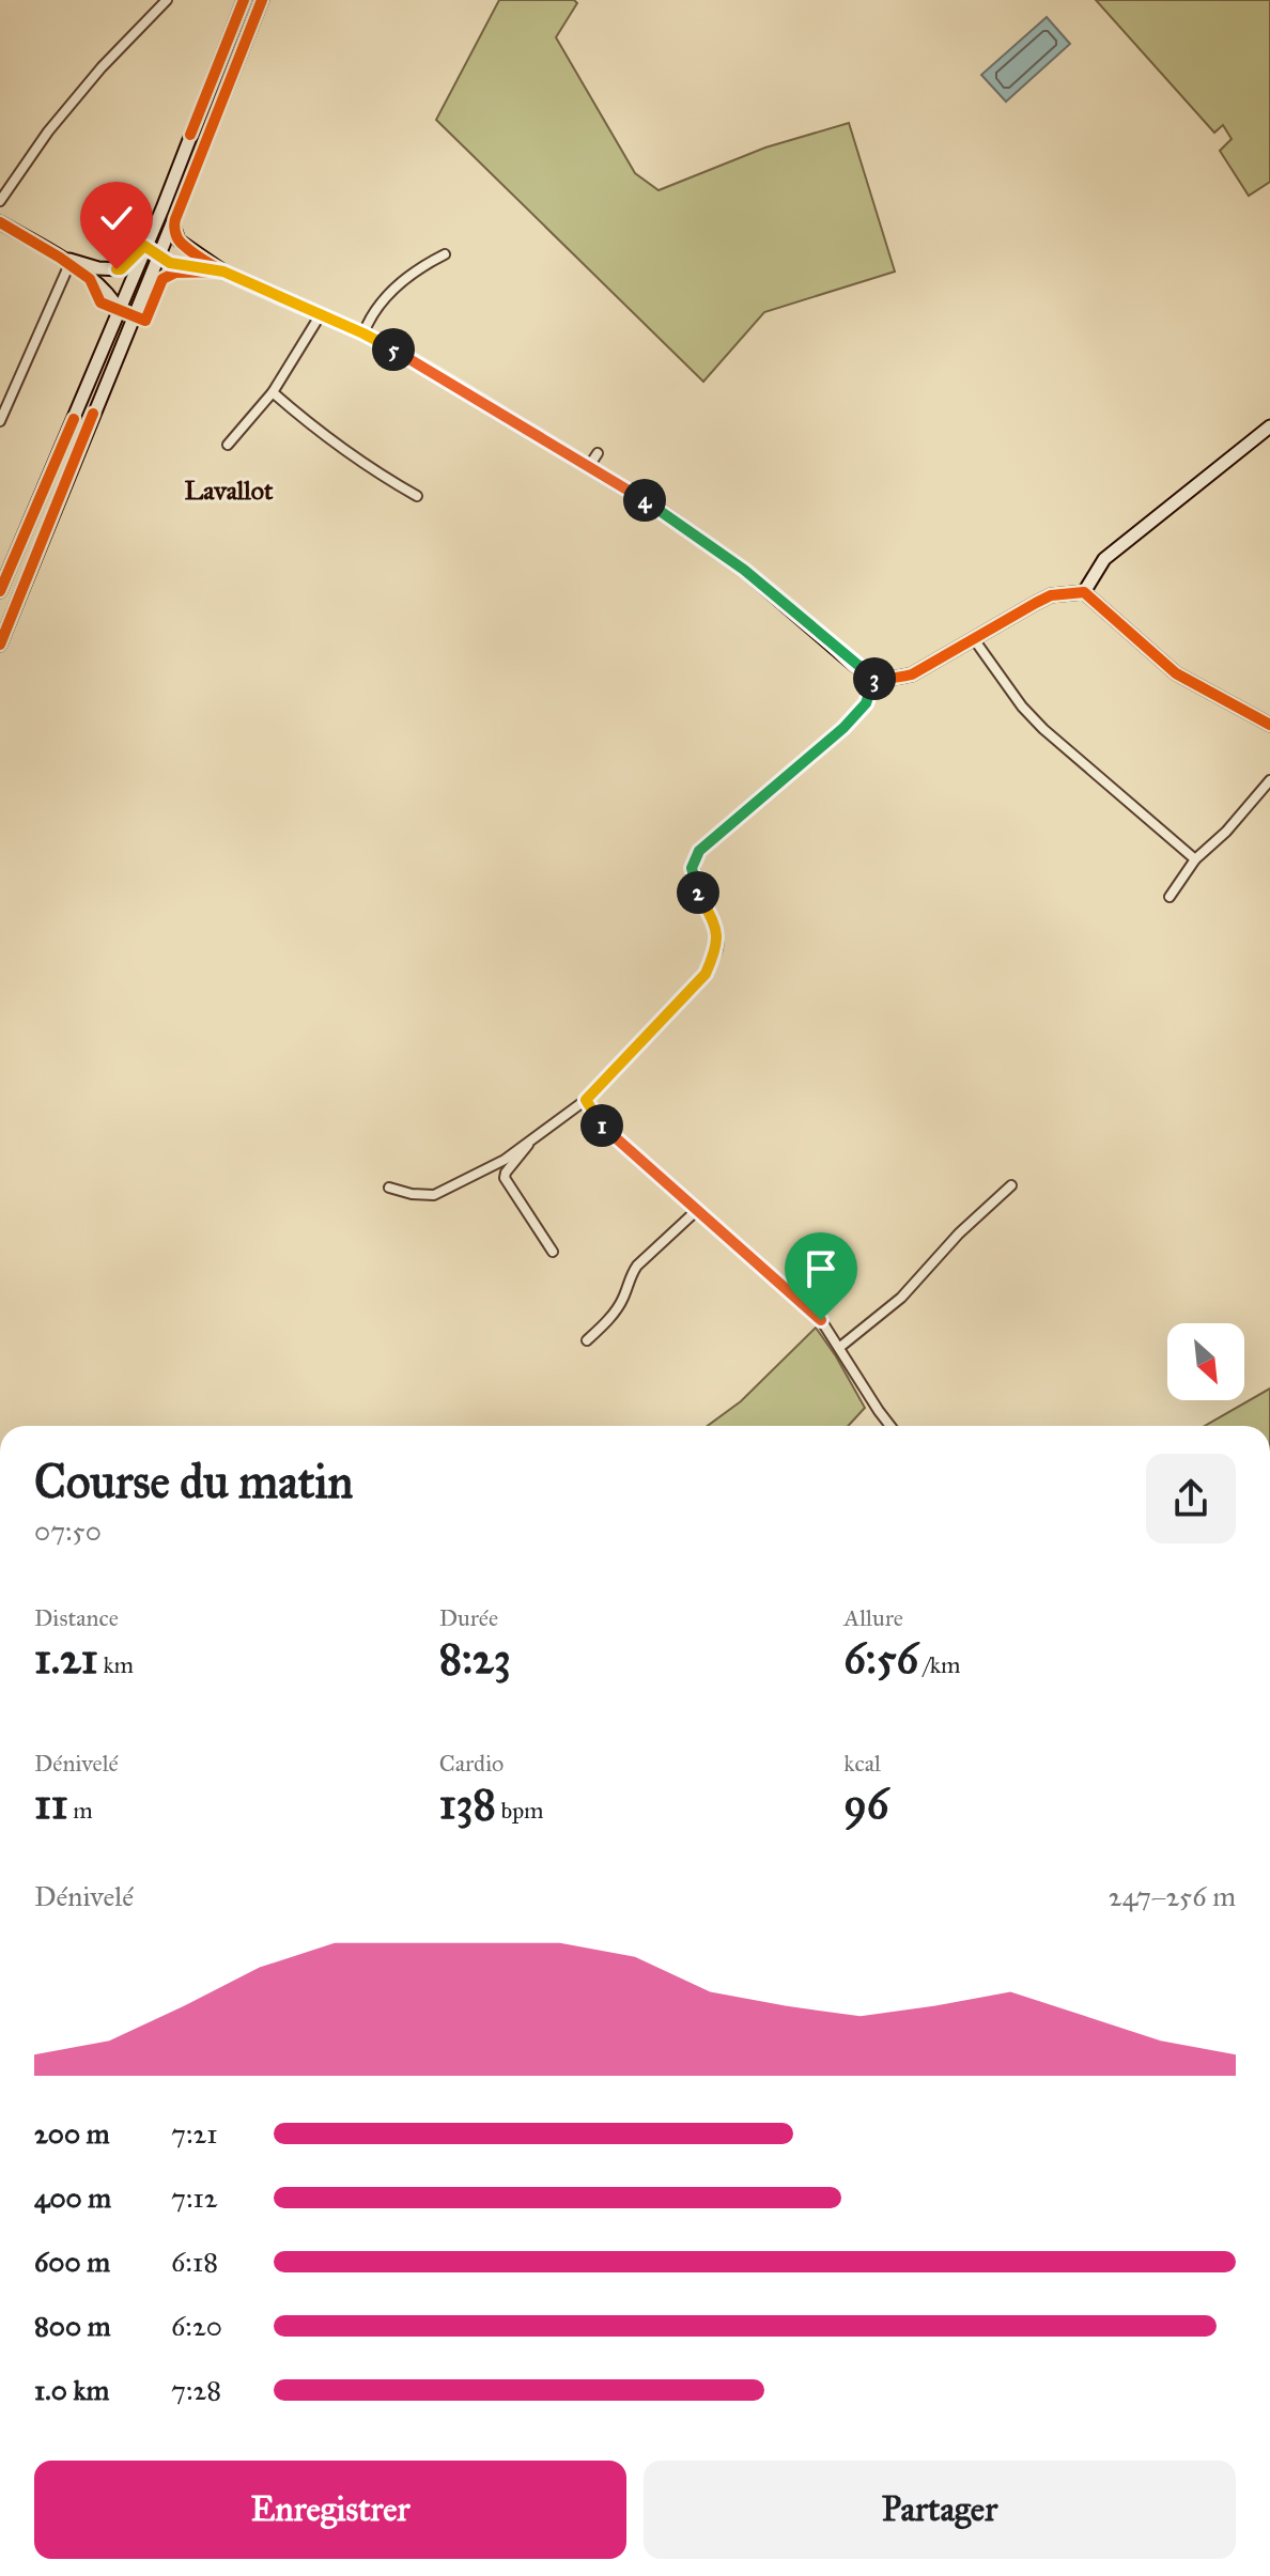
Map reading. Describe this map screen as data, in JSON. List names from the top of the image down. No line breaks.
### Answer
{"districts":["Lavallot"],"north":"bottom right","page":{"pins":["5","4","3","2","1"],"heading":["Course du matin","07:50"],"stats":[["Distance","1.21 km"],["Durée","8:23"],["Allure","6:56 /km"],["Dénivelé","11 m"],["Cardio","138 bpm"],["kcal","96"]],"chart":["Dénivelé","247–256 m"],"list":[{"name":"200 m","note":"7:21"},{"name":"400 m","note":"7:12"},{"name":"600 m","note":"6:18"},{"name":"800 m","note":"6:20"},{"name":"1.0 km","note":"7:28"}],"buttons":["Enregistrer","Partager"]}}
